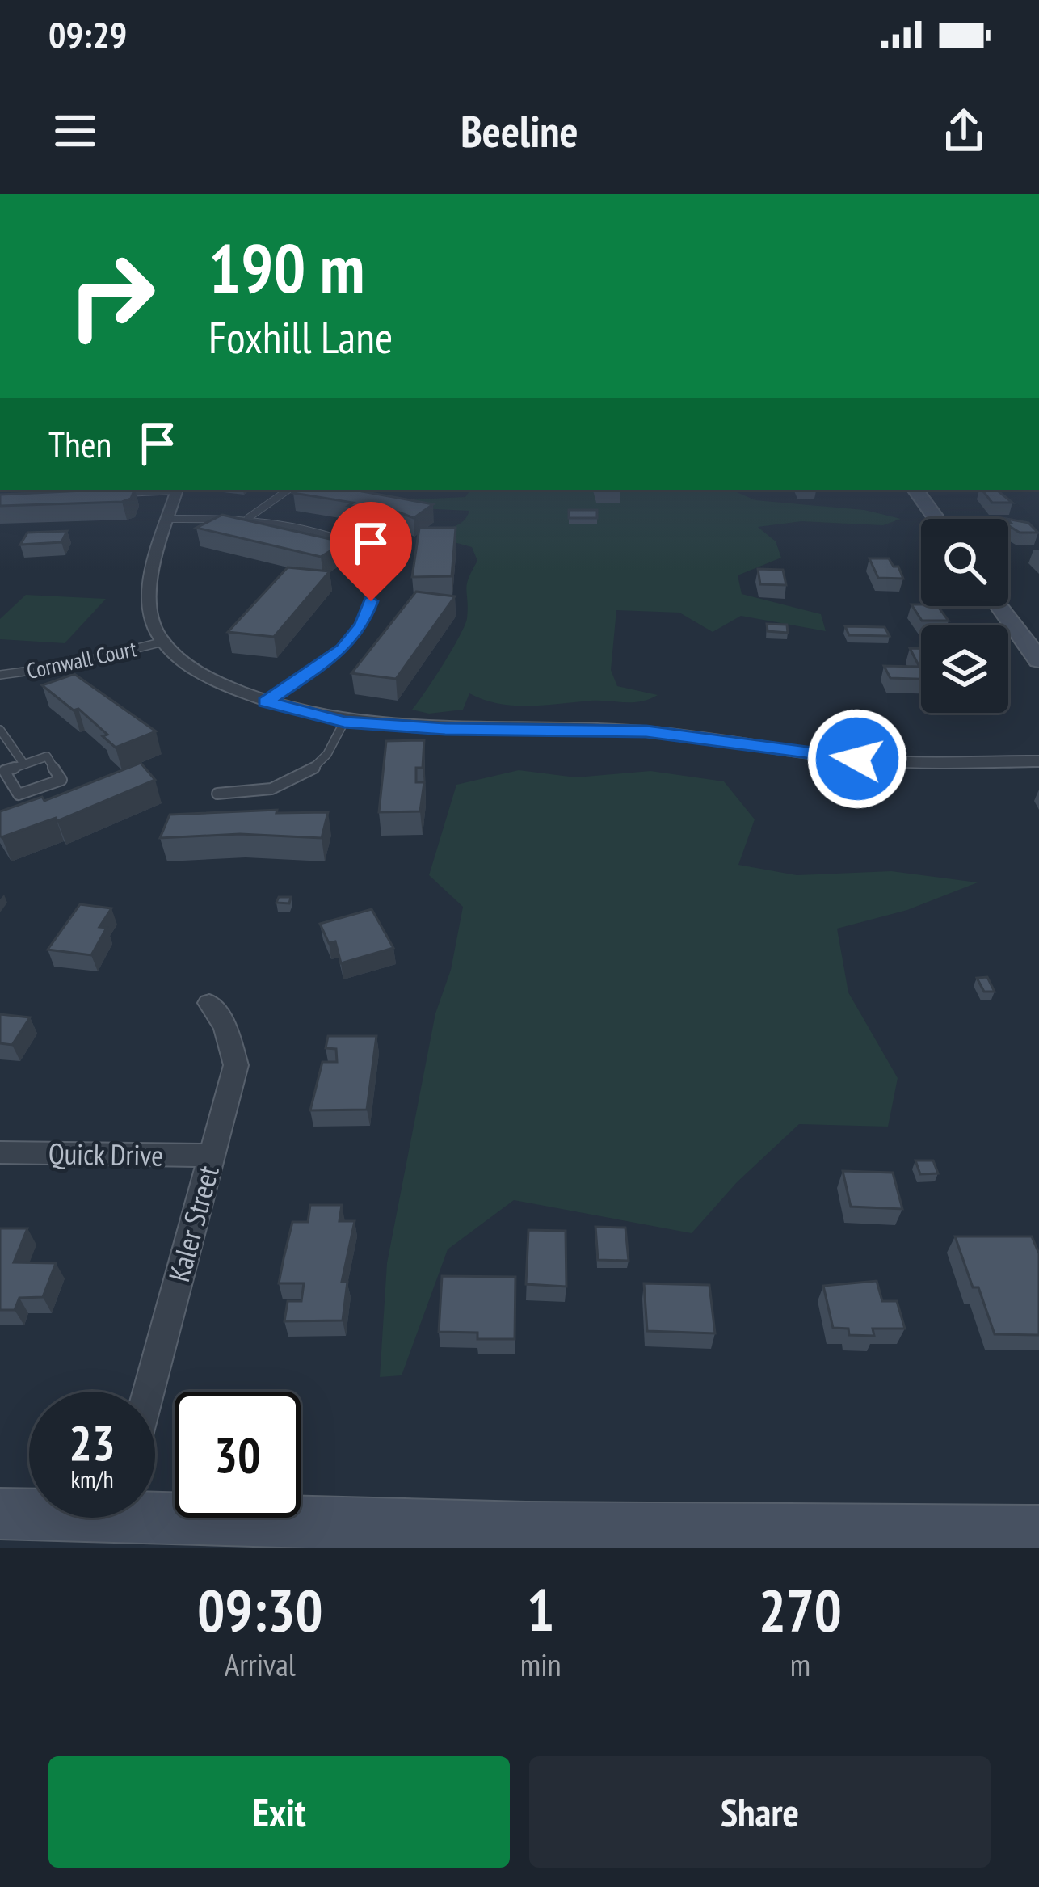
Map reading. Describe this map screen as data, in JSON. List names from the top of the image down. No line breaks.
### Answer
{"streets":{"street":["Quick Drive","Kaler Street"],"lane":["Cornwall Court"]},"crossings":[["Quick Drive","Kaler Street"]],"page":{"status":"09:29","header":"Beeline","turn":["190 m","Foxhill Lane"],"then":"Then","speed":"23 km/h","limit":"30","eta":["09:30","Arrival","1","min","270","m"],"buttons":["Exit","Share"]}}
